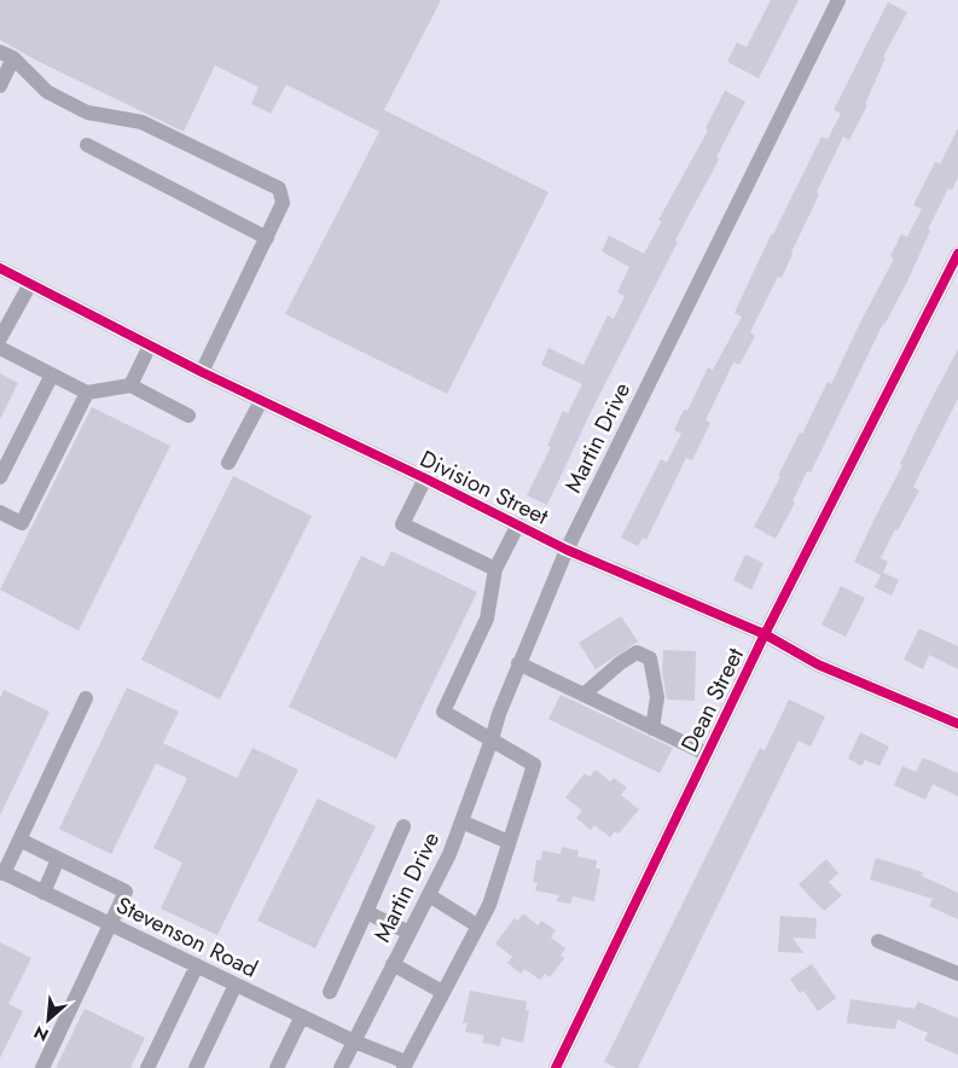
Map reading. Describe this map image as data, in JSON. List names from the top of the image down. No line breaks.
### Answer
{"streets":{"street":["Martin Drive","Division Street","Dean Street","Stevenson Road"]},"crossings":[["Martin Drive","Division Street"],["Martin Drive","Stevenson Road"],["Division Street","Dean Street"]],"north":"bottom left"}
